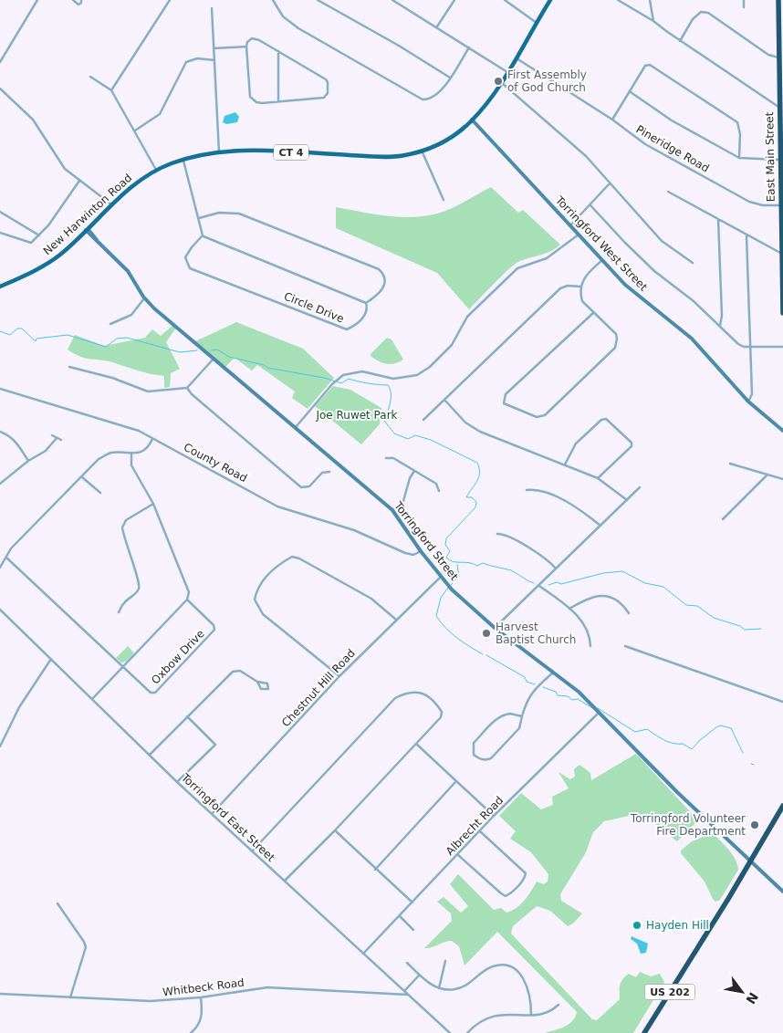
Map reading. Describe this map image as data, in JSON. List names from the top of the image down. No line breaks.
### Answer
{"streets":{"highway":["East Main Street","US 202"],"main road":["CT 4","New Harwinton Road","Torringford West Street","Torringford Street"],"street":["Pineridge Road","Circle Drive","County Road","Oxbow Drive","Chestnut Hill Road","Torringford East Street","Albrecht Road","Whitbeck Road"]},"crossings":[["Pineridge Road","East Main Street"],["Pineridge Road","New Harwinton Road"],["New Harwinton Road","Torringford West Street"],["New Harwinton Road","Torringford Street"],["County Road","Torringford Street"],["Torringford Street","Chestnut Hill Road"],["Torringford Street","Albrecht Road"],["Torringford Street","US 202"],["Chestnut Hill Road","Torringford East Street"],["Torringford East Street","Albrecht Road"],["Torringford East Street","Whitbeck Road"]],"parks":["Joe Ruwet Park"],"places":["First Assembly of God Church","Harvest Baptist Church","Torringford Volunteer Fire Department","Hayden Hill"],"north":"bottom right"}
